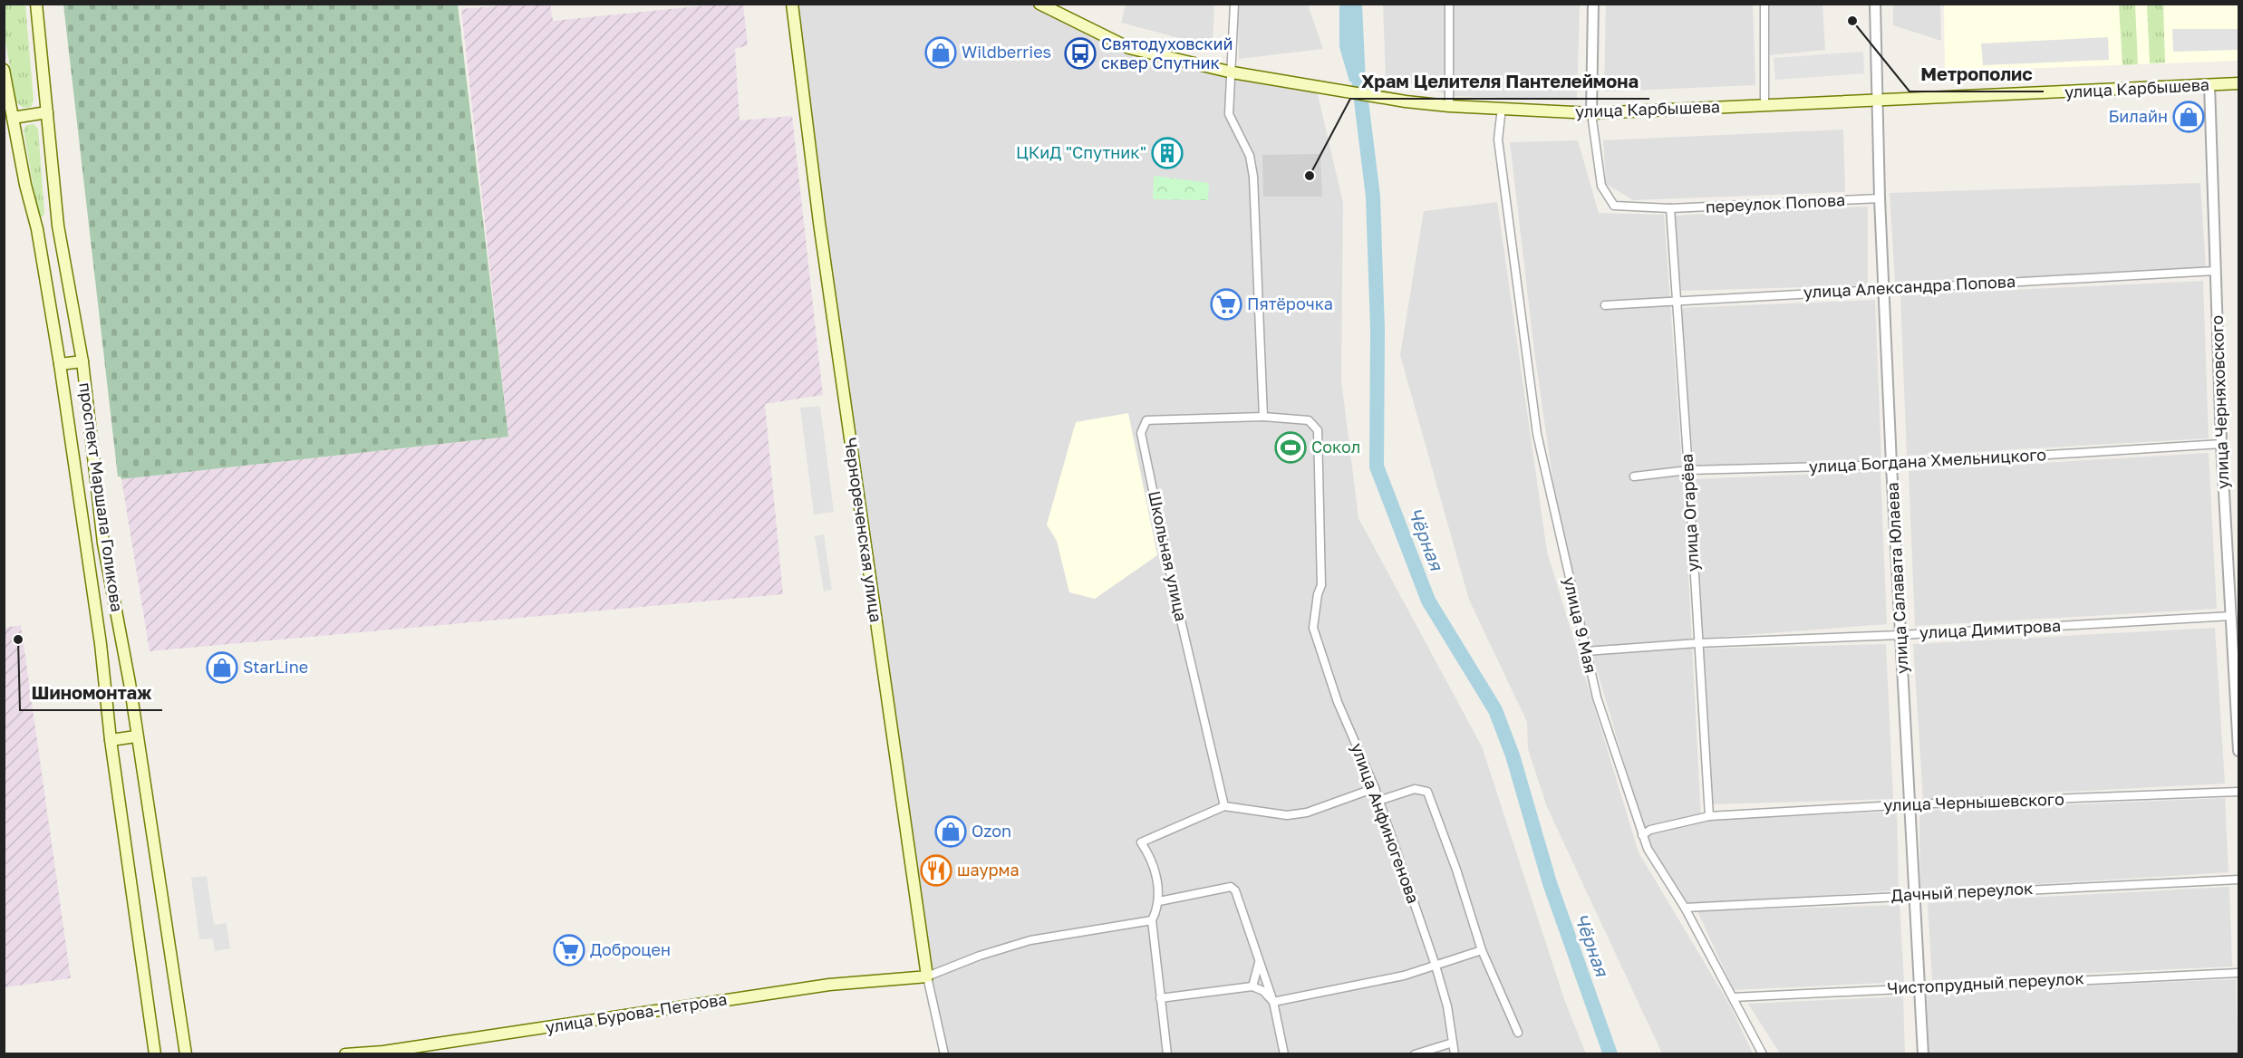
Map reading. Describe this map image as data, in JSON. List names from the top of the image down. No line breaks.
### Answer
{"streets":{"main road":["улица Карбышева","проспект Маршала Голикова","Чернореченская улица","улица Бурова-Петрова"],"street":["переулок Попова","улица Александра Попова","улица Черняховского","улица Богдана Хмельницкого","улица Огарёва","Школьная улица","улица Салавата Юлаева","улица 9 Мая","улица Димитрова","улица Чернышевского","улица Анфиногенова","Дачный переулок","Чистопрудный переулок"]},"crossings":[["улица Карбышева","переулок Попова"],["улица Карбышева","улица Черняховского"],["улица Карбышева","улица Салавата Юлаева"],["улица Карбышева","улица 9 Мая"],["переулок Попова","улица Огарёва"],["переулок Попова","улица Салавата Юлаева"],["улица Александра Попова","улица Черняховского"],["улица Александра Попова","улица Огарёва"],["улица Александра Попова","улица Салавата Юлаева"],["улица Черняховского","улица Богдана Хмельницкого"],["улица Черняховского","улица Димитрова"],["улица Богдана Хмельницкого","улица Огарёва"],["улица Богдана Хмельницкого","улица Салавата Юлаева"],["улица Огарёва","улица Димитрова"],["улица Огарёва","улица Чернышевского"],["Чернореченская улица","улица Бурова-Петрова"],["Школьная улица","улица Анфиногенова"],["улица Салавата Юлаева","улица Димитрова"],["улица Салавата Юлаева","улица Чернышевского"],["улица Салавата Юлаева","Дачный переулок"],["улица Салавата Юлаева","Чистопрудный переулок"],["улица 9 Мая","улица Димитрова"],["улица 9 Мая","улица Чернышевского"],["улица 9 Мая","Дачный переулок"],["улица 9 Мая","Чистопрудный переулок"]],"water":["Чёрная"],"places":{"other":["Метрополис","Храм Целителя Пантелеймона","Шиномонтаж"],"shop":["Wildberries","Билайн","StarLine","Ozon"],"bus stop":["Святодуховский сквер Спутник"],"building":["ЦКиД \"Спутник\""],"supermarket":["Пятёрочка","Доброцен"],"sports":["Сокол"],"restaurant":["шаурма"]}}
